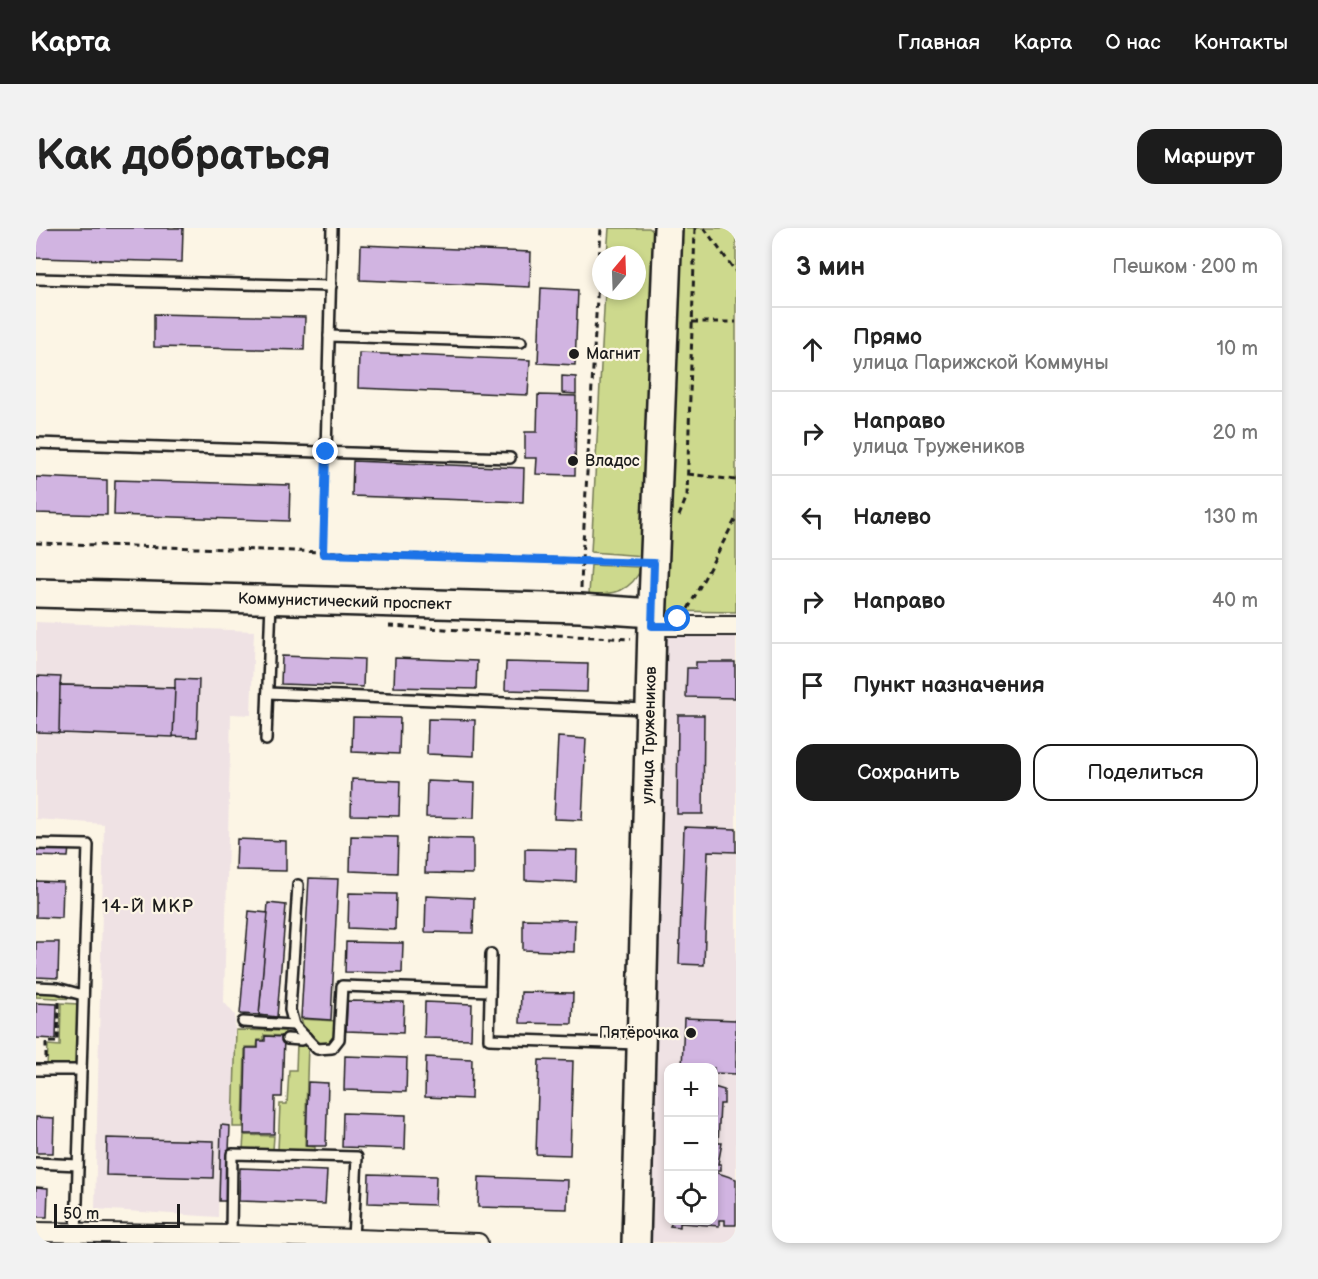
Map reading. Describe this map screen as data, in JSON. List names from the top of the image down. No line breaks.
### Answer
{"streets":{"main road":["Коммунистический проспект","улица Тружеников"]},"crossings":[["Коммунистический проспект","улица Тружеников"]],"districts":["14-Й МКР"],"places":["Магнит","Владос","Пятёрочка"],"scale_bar":"50 m","north":"top","page":{"header":"Карта","nav":["Главная","Карта","О нас","Контакты"],"buttons":["Маршрут",["Сохранить","Поделиться"]],"title":"Как добраться","heading":["3 мин","Пешком · 200 m"],"list":[["Прямо","улица Парижской Коммуны","10 m"],["Направо","улица Тружеников","20 m"],["Налево","130 m"],["Направо","40 m"],"Пункт назначения"],"map_buttons":["+","−"],"scale":"50 m"}}
